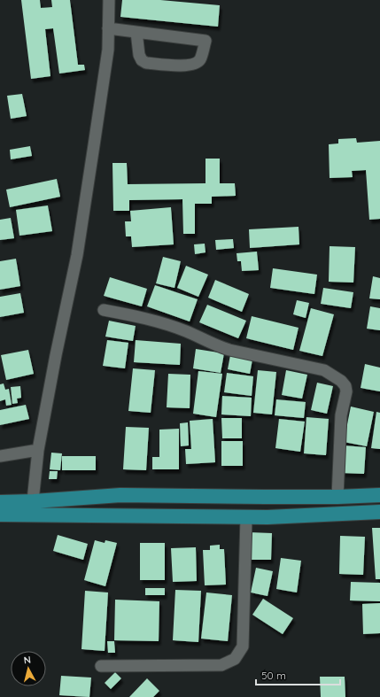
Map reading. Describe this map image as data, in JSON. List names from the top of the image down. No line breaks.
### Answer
{"scale_bar":"50 m","north":"top"}
